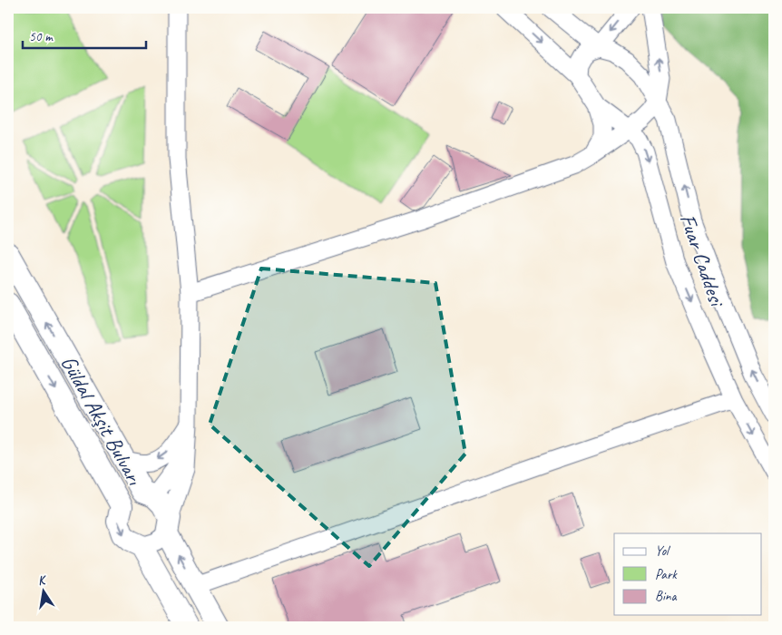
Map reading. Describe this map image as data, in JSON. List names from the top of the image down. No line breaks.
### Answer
{"streets":{"main road":["Güldal Akşit Bulvarı"],"street":["Fuar Caddesi"]},"legend":["Yol","Park","Bina"],"scale_bar":"50 m","north":"top"}
